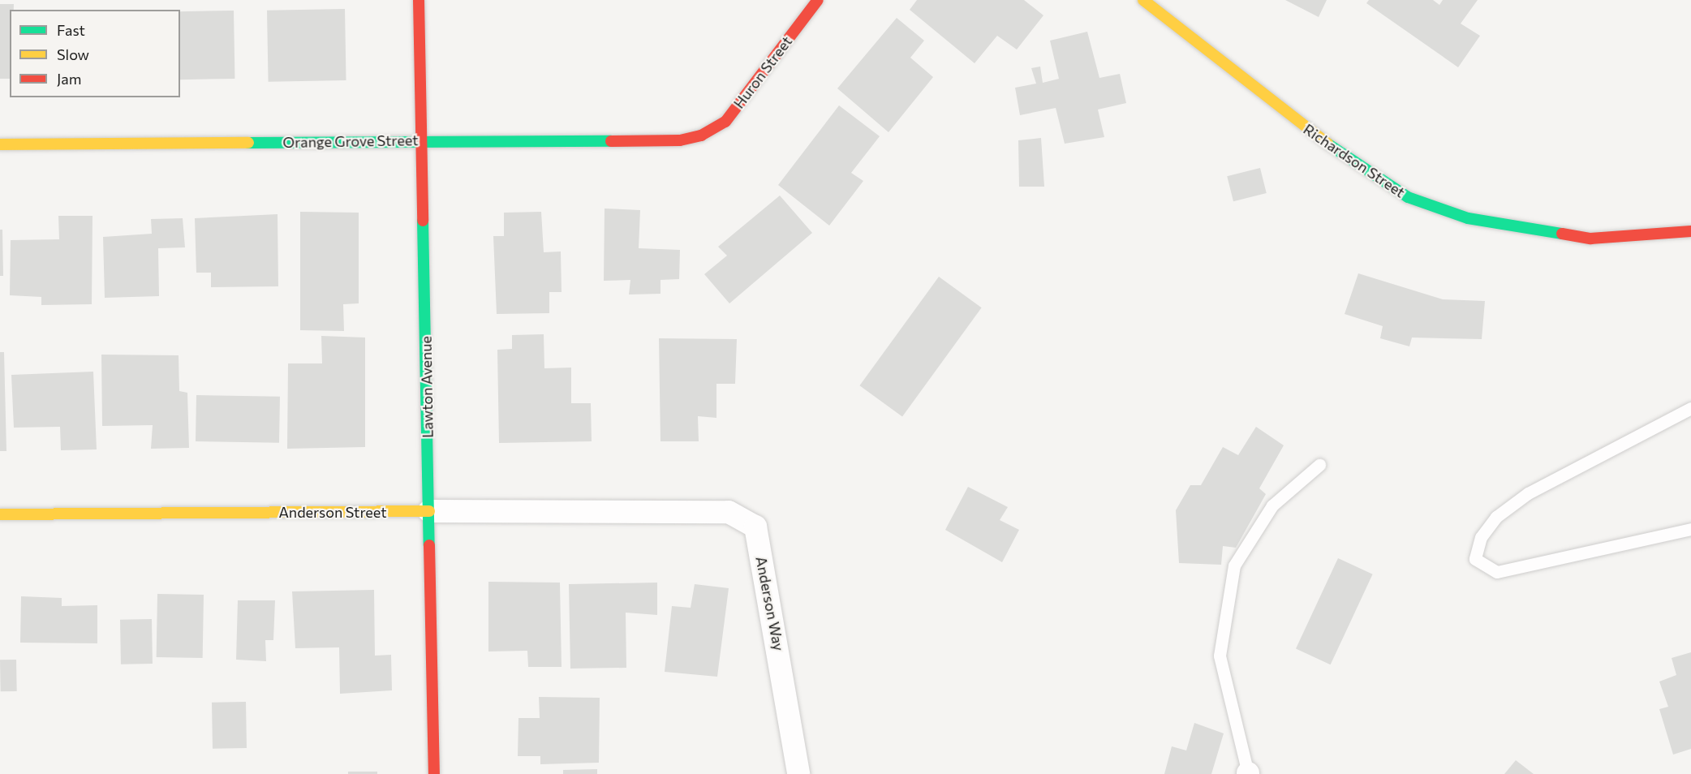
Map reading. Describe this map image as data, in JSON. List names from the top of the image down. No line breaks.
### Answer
{"streets":{"street":["Huron Street","Orange Grove Street","Richardson Street","Lawton Avenue","Anderson Street","Anderson Way"]},"crossings":[["Huron Street","Orange Grove Street"],["Orange Grove Street","Lawton Avenue"],["Lawton Avenue","Anderson Street"],["Anderson Street","Anderson Way"]],"legend":["Fast","Slow","Jam"]}
